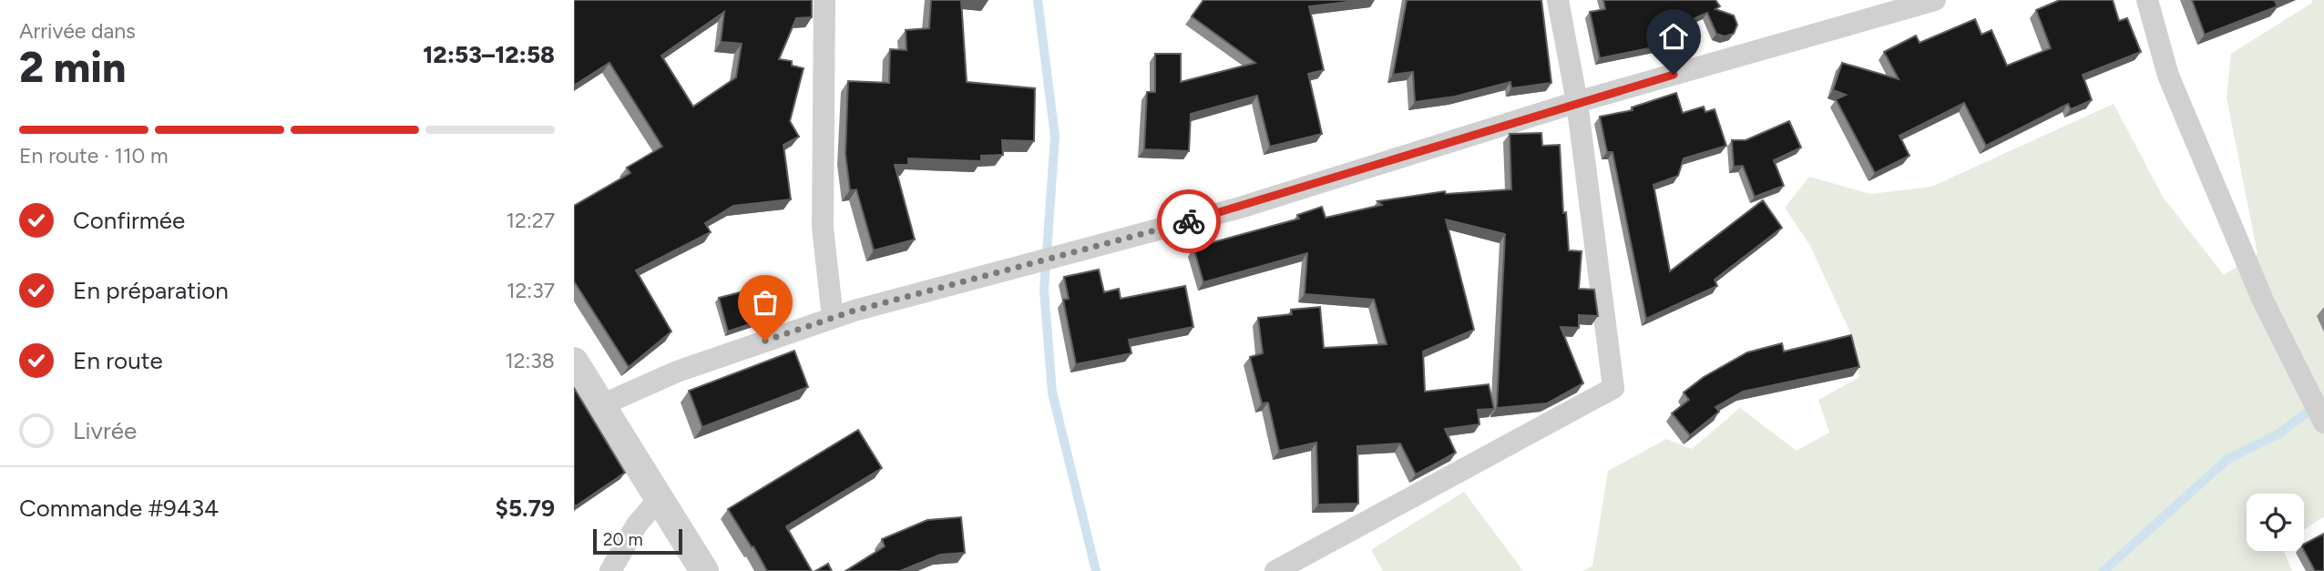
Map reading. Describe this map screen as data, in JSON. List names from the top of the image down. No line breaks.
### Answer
{"scale_bar":"20 m","page":{"heading":["2 min","Arrivée dans","12:53–12:58"],"panel":["Commande #9434","$5.79"],"bar":"En route · 110 m","list":[["Confirmée","12:27"],["En préparation","12:37"],["En route","12:38"],"Livrée"],"scale":"20 m"}}
